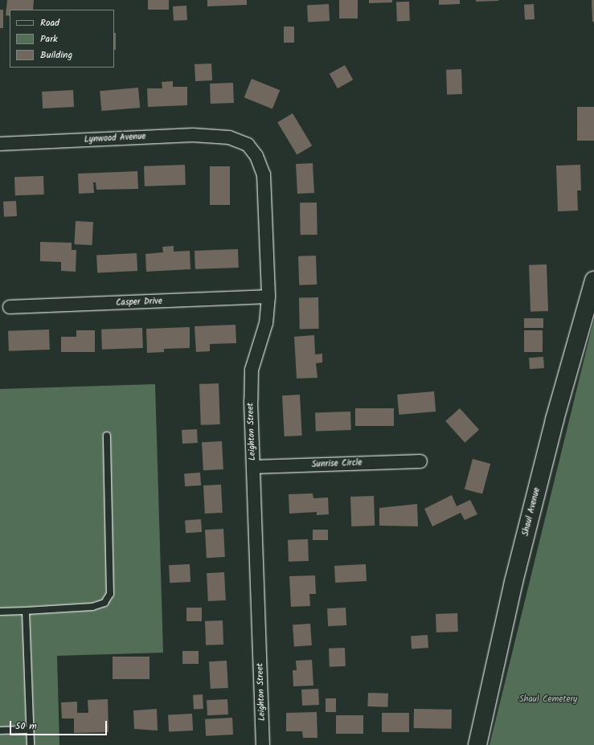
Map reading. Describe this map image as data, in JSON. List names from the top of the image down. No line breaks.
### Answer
{"streets":{"main road":["Shaul Avenue"],"street":["Lynwood Avenue","Casper Drive","Leighton Street","Sunrise Circle"]},"crossings":[["Lynwood Avenue","Leighton Street"],["Casper Drive","Leighton Street"],["Leighton Street","Sunrise Circle"]],"parks":["Shaul Cemetery"],"legend":["Road","Park","Building"],"scale_bar":"50 m"}
